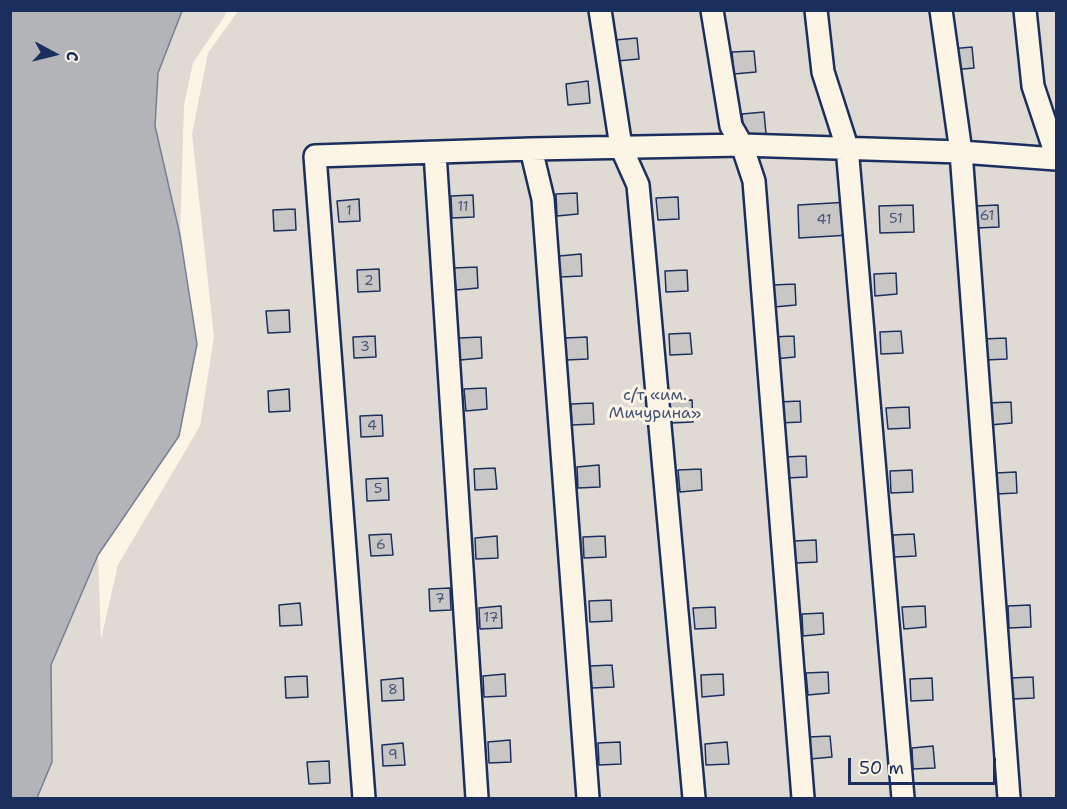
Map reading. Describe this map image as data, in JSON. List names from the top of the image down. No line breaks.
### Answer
{"parks":["с/т «им. Мичурина»"],"house_numbers":["11","1","61","51","41","2","3","4","5","6","7","17","8","9"],"scale_bar":"50 m","north":"right"}
